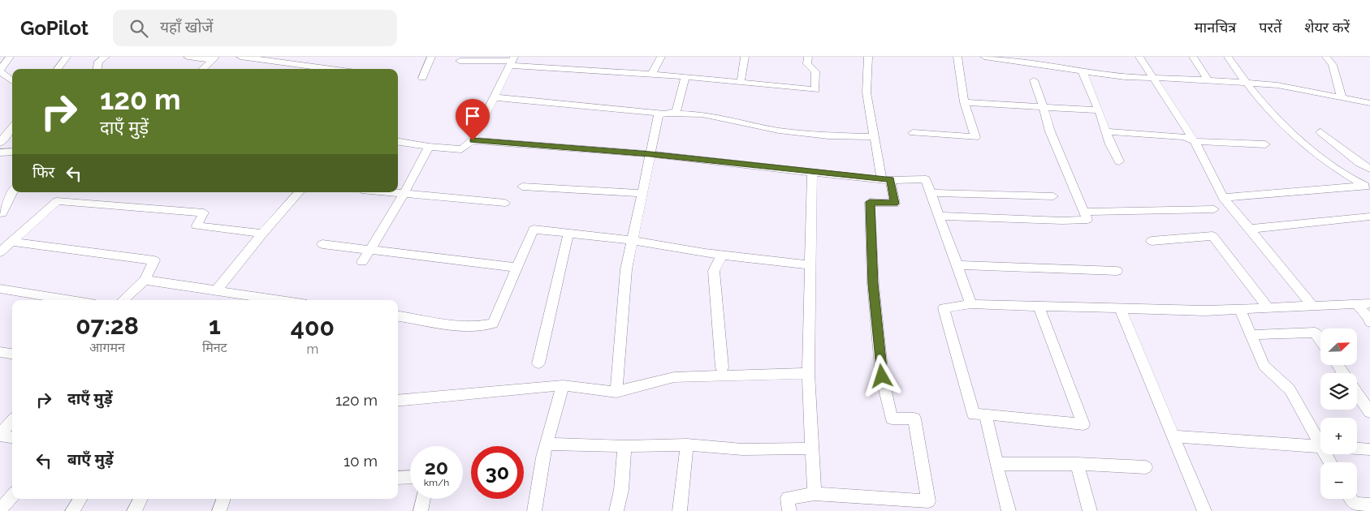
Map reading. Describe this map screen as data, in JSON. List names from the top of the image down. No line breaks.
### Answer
{"north":"top right","page":{"header":"GoPilot","search":"यहाँ खोजें","nav":["मानचित्र","परतें","शेयर करें"],"turn":["120 m","दाएँ मुड़ें"],"then":"फिर","eta":["07:28","आगमन","1","मिनट","400","m"],"map_buttons":["+","−"],"list":[{"name":"दाएँ मुड़ें","value":"120 m"},{"name":"बाएँ मुड़ें","value":"10 m"}],"speed":"20 km/h","limit":"30"}}
